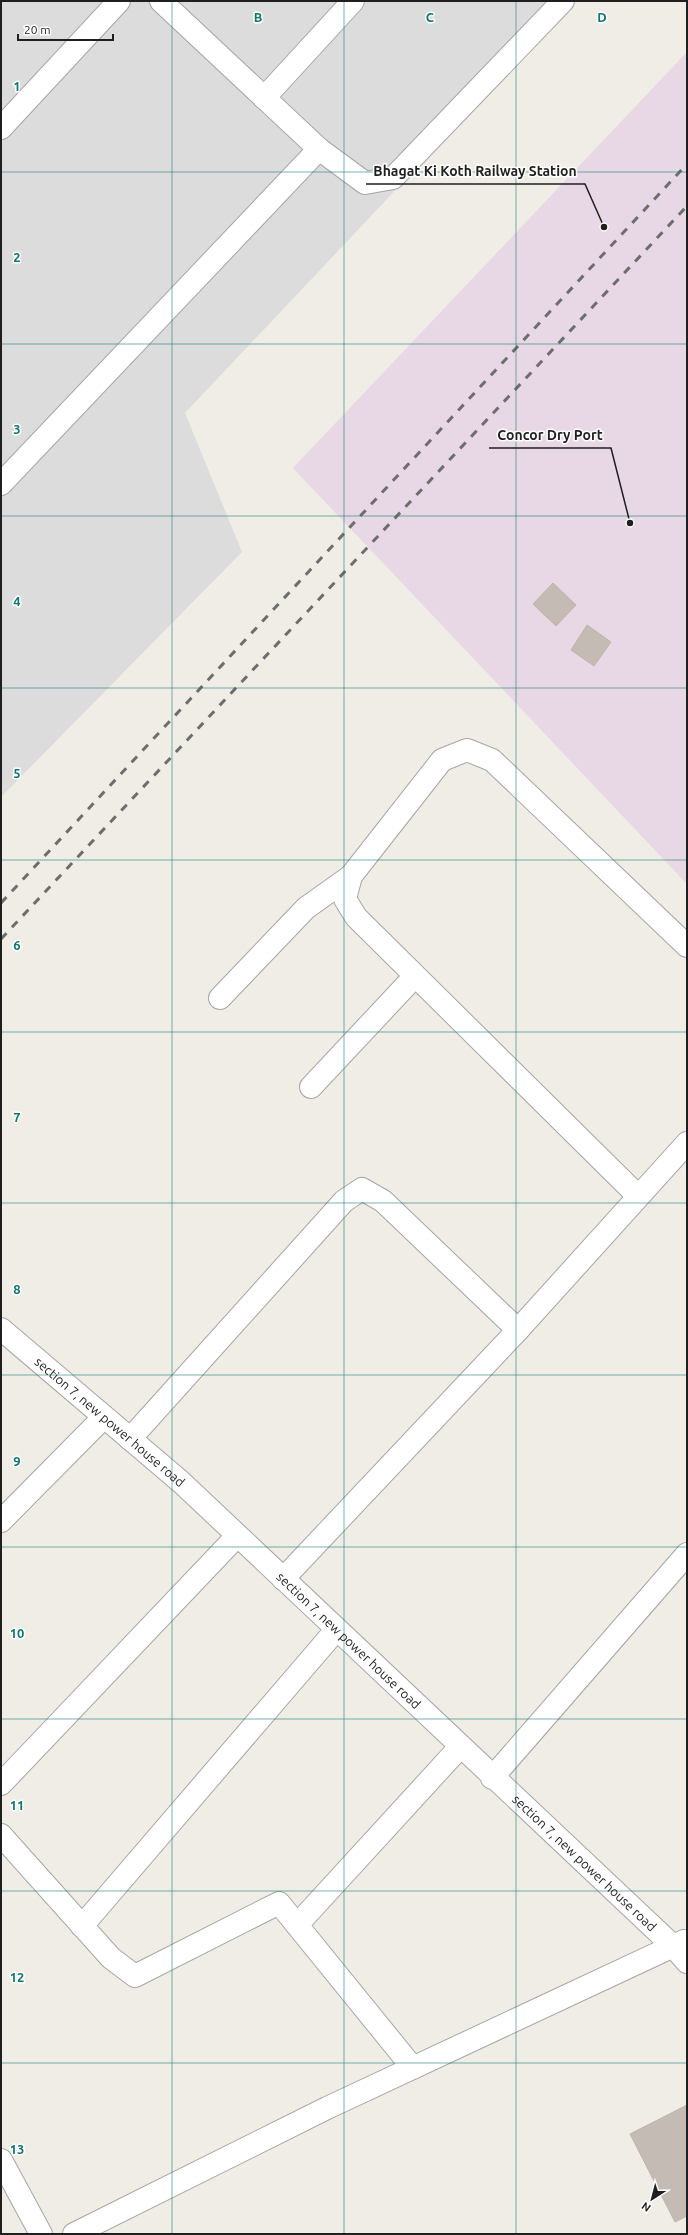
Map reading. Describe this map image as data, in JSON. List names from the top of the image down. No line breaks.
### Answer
{"streets":{"street":["section 7, new power house road"]},"places":["Bhagat Ki Koth Railway Station","Concor Dry Port"],"scale_bar":"20 m","north":"bottom left","grid":{"columns":["B","C","D"],"rows":["1","2","3","4","5","6","7","8","9","10","11","12","13"]}}
